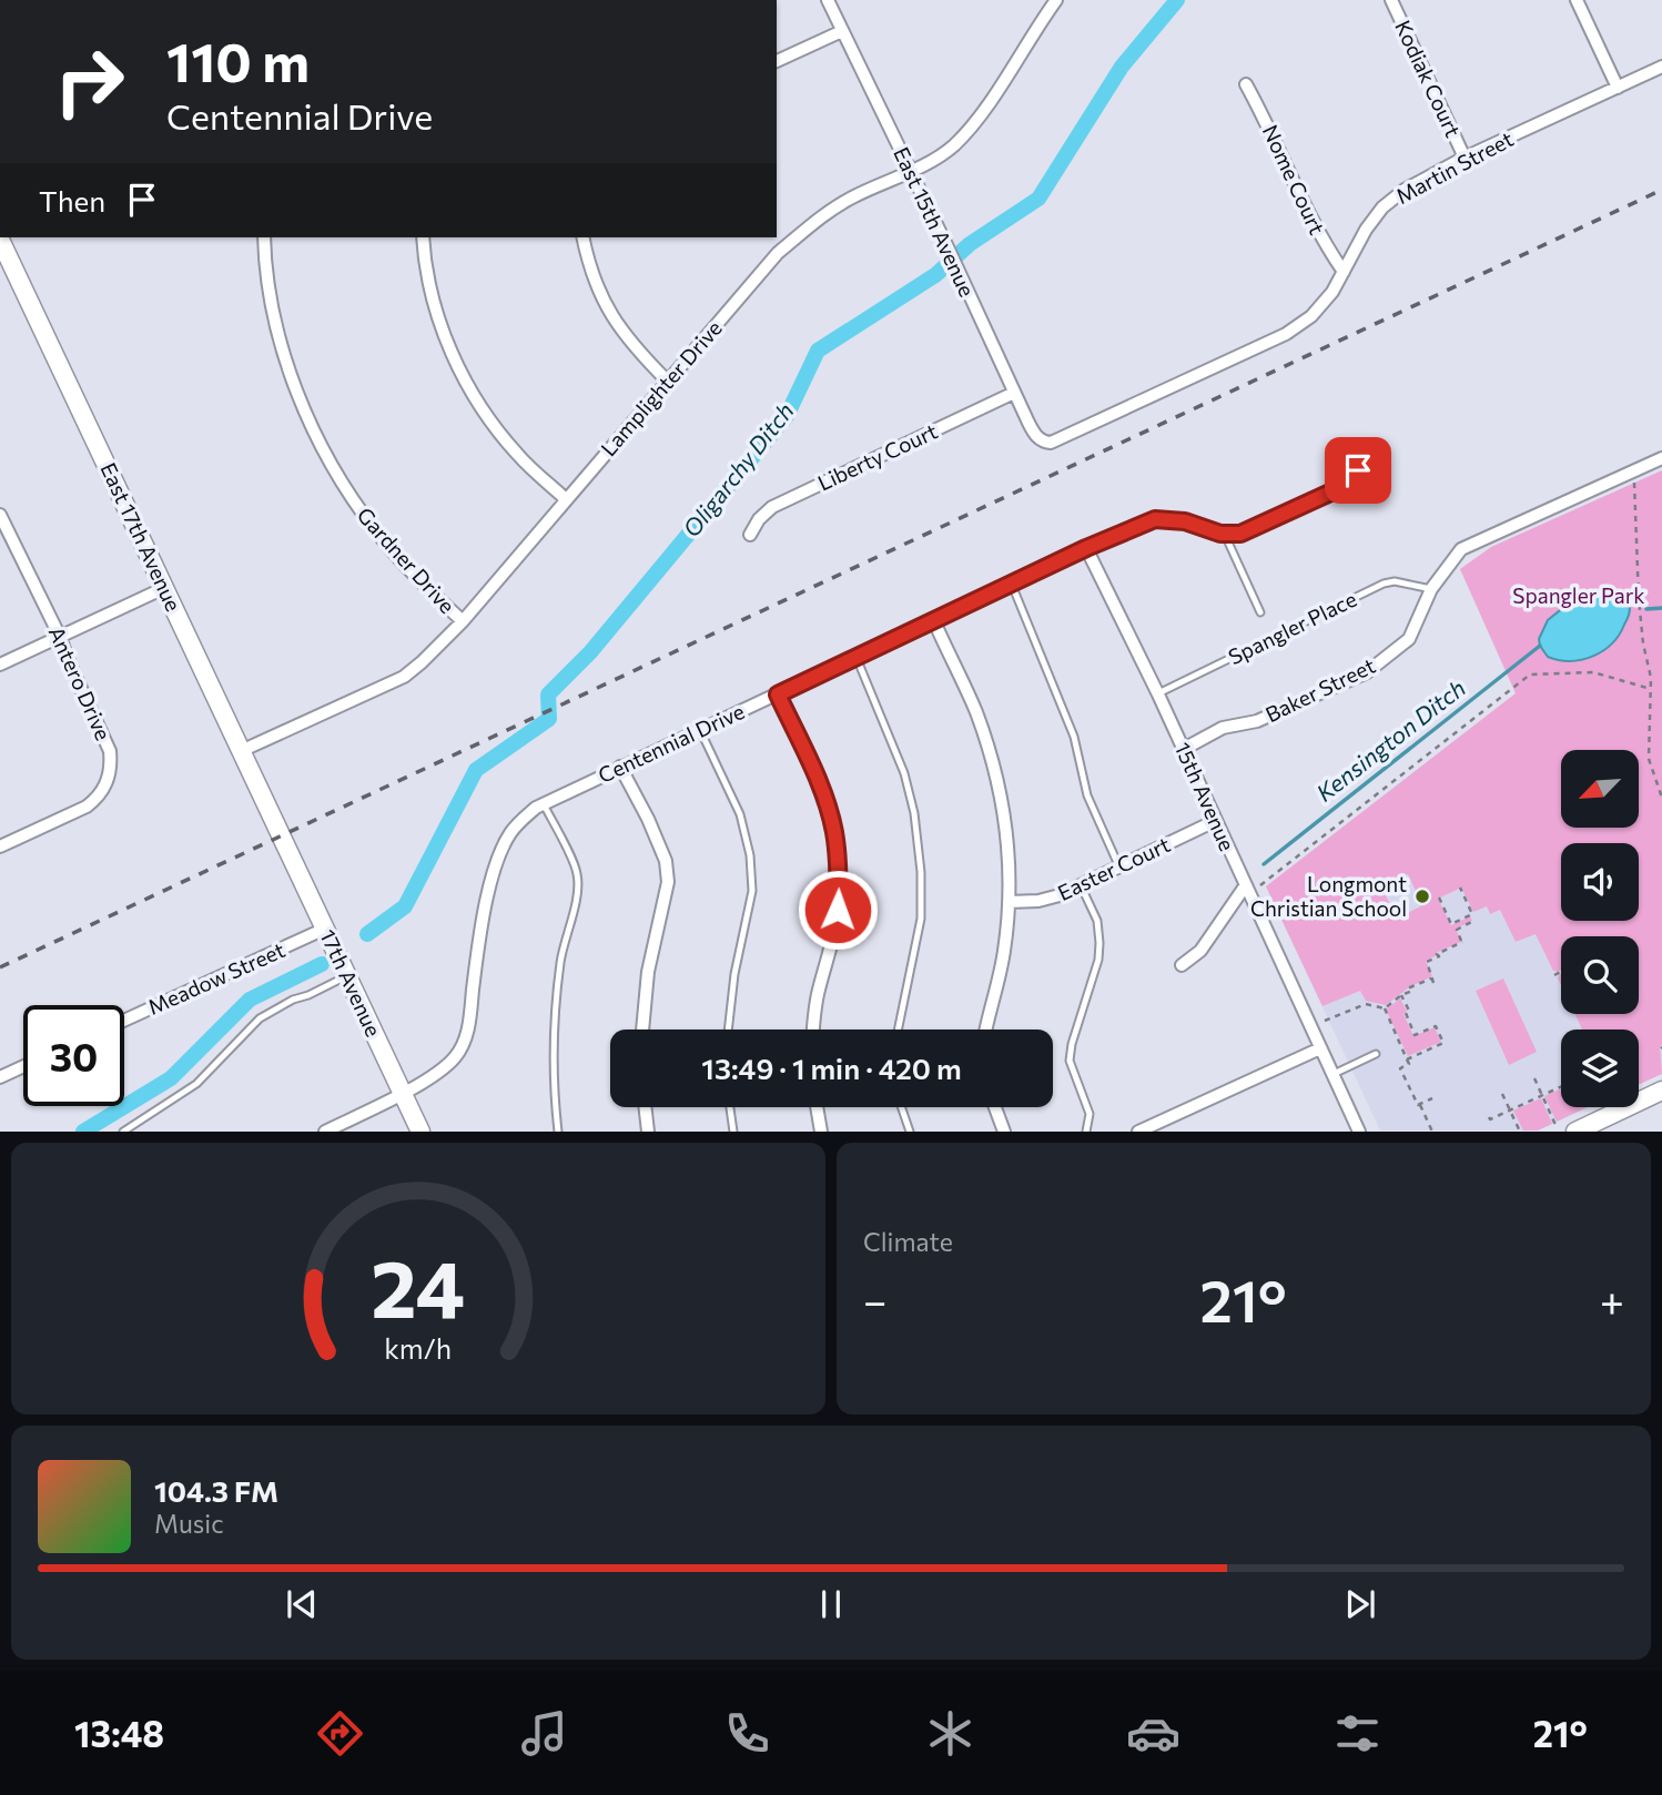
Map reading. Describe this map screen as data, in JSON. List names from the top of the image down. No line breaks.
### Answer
{"streets":{"main road":["East 17th Avenue","17th Avenue"],"street":["Kodiak Court","Martin Street","Nome Court","East 15th Avenue","Lamplighter Drive","Liberty Court","Gardner Drive","Antero Drive","Baker Street","Centennial Drive","15th Avenue","Easter Court","Meadow Street"],"lane":["Spangler Place"]},"crossings":[["Kodiak Court","Martin Street"],["Martin Street","Nome Court"],["Martin Street","East 15th Avenue"],["East 15th Avenue","Lamplighter Drive"],["East 15th Avenue","Liberty Court"],["Lamplighter Drive","East 17th Avenue"],["Lamplighter Drive","Gardner Drive"],["East 17th Avenue","17th Avenue"],["Spangler Place","Baker Street"],["Spangler Place","15th Avenue"],["Baker Street","15th Avenue"],["Centennial Drive","15th Avenue"],["Centennial Drive","17th Avenue"],["15th Avenue","Easter Court"],["Meadow Street","17th Avenue"]],"water":["Oligarchy Ditch","Kensington Ditch"],"parks":["Spangler Park"],"places":["Longmont Christian School"],"north":"bottom left","page":{"turn":["110 m","Centennial Drive"],"then":"Then","limit":"30","trip":"13:49 · 1 min · 420 m","tile":"Climate","heat":["−","21°","+"],"song":["104.3 FM","Music"],"tabs":["13:48","21°"],"gauge":["24","km/h"]}}
